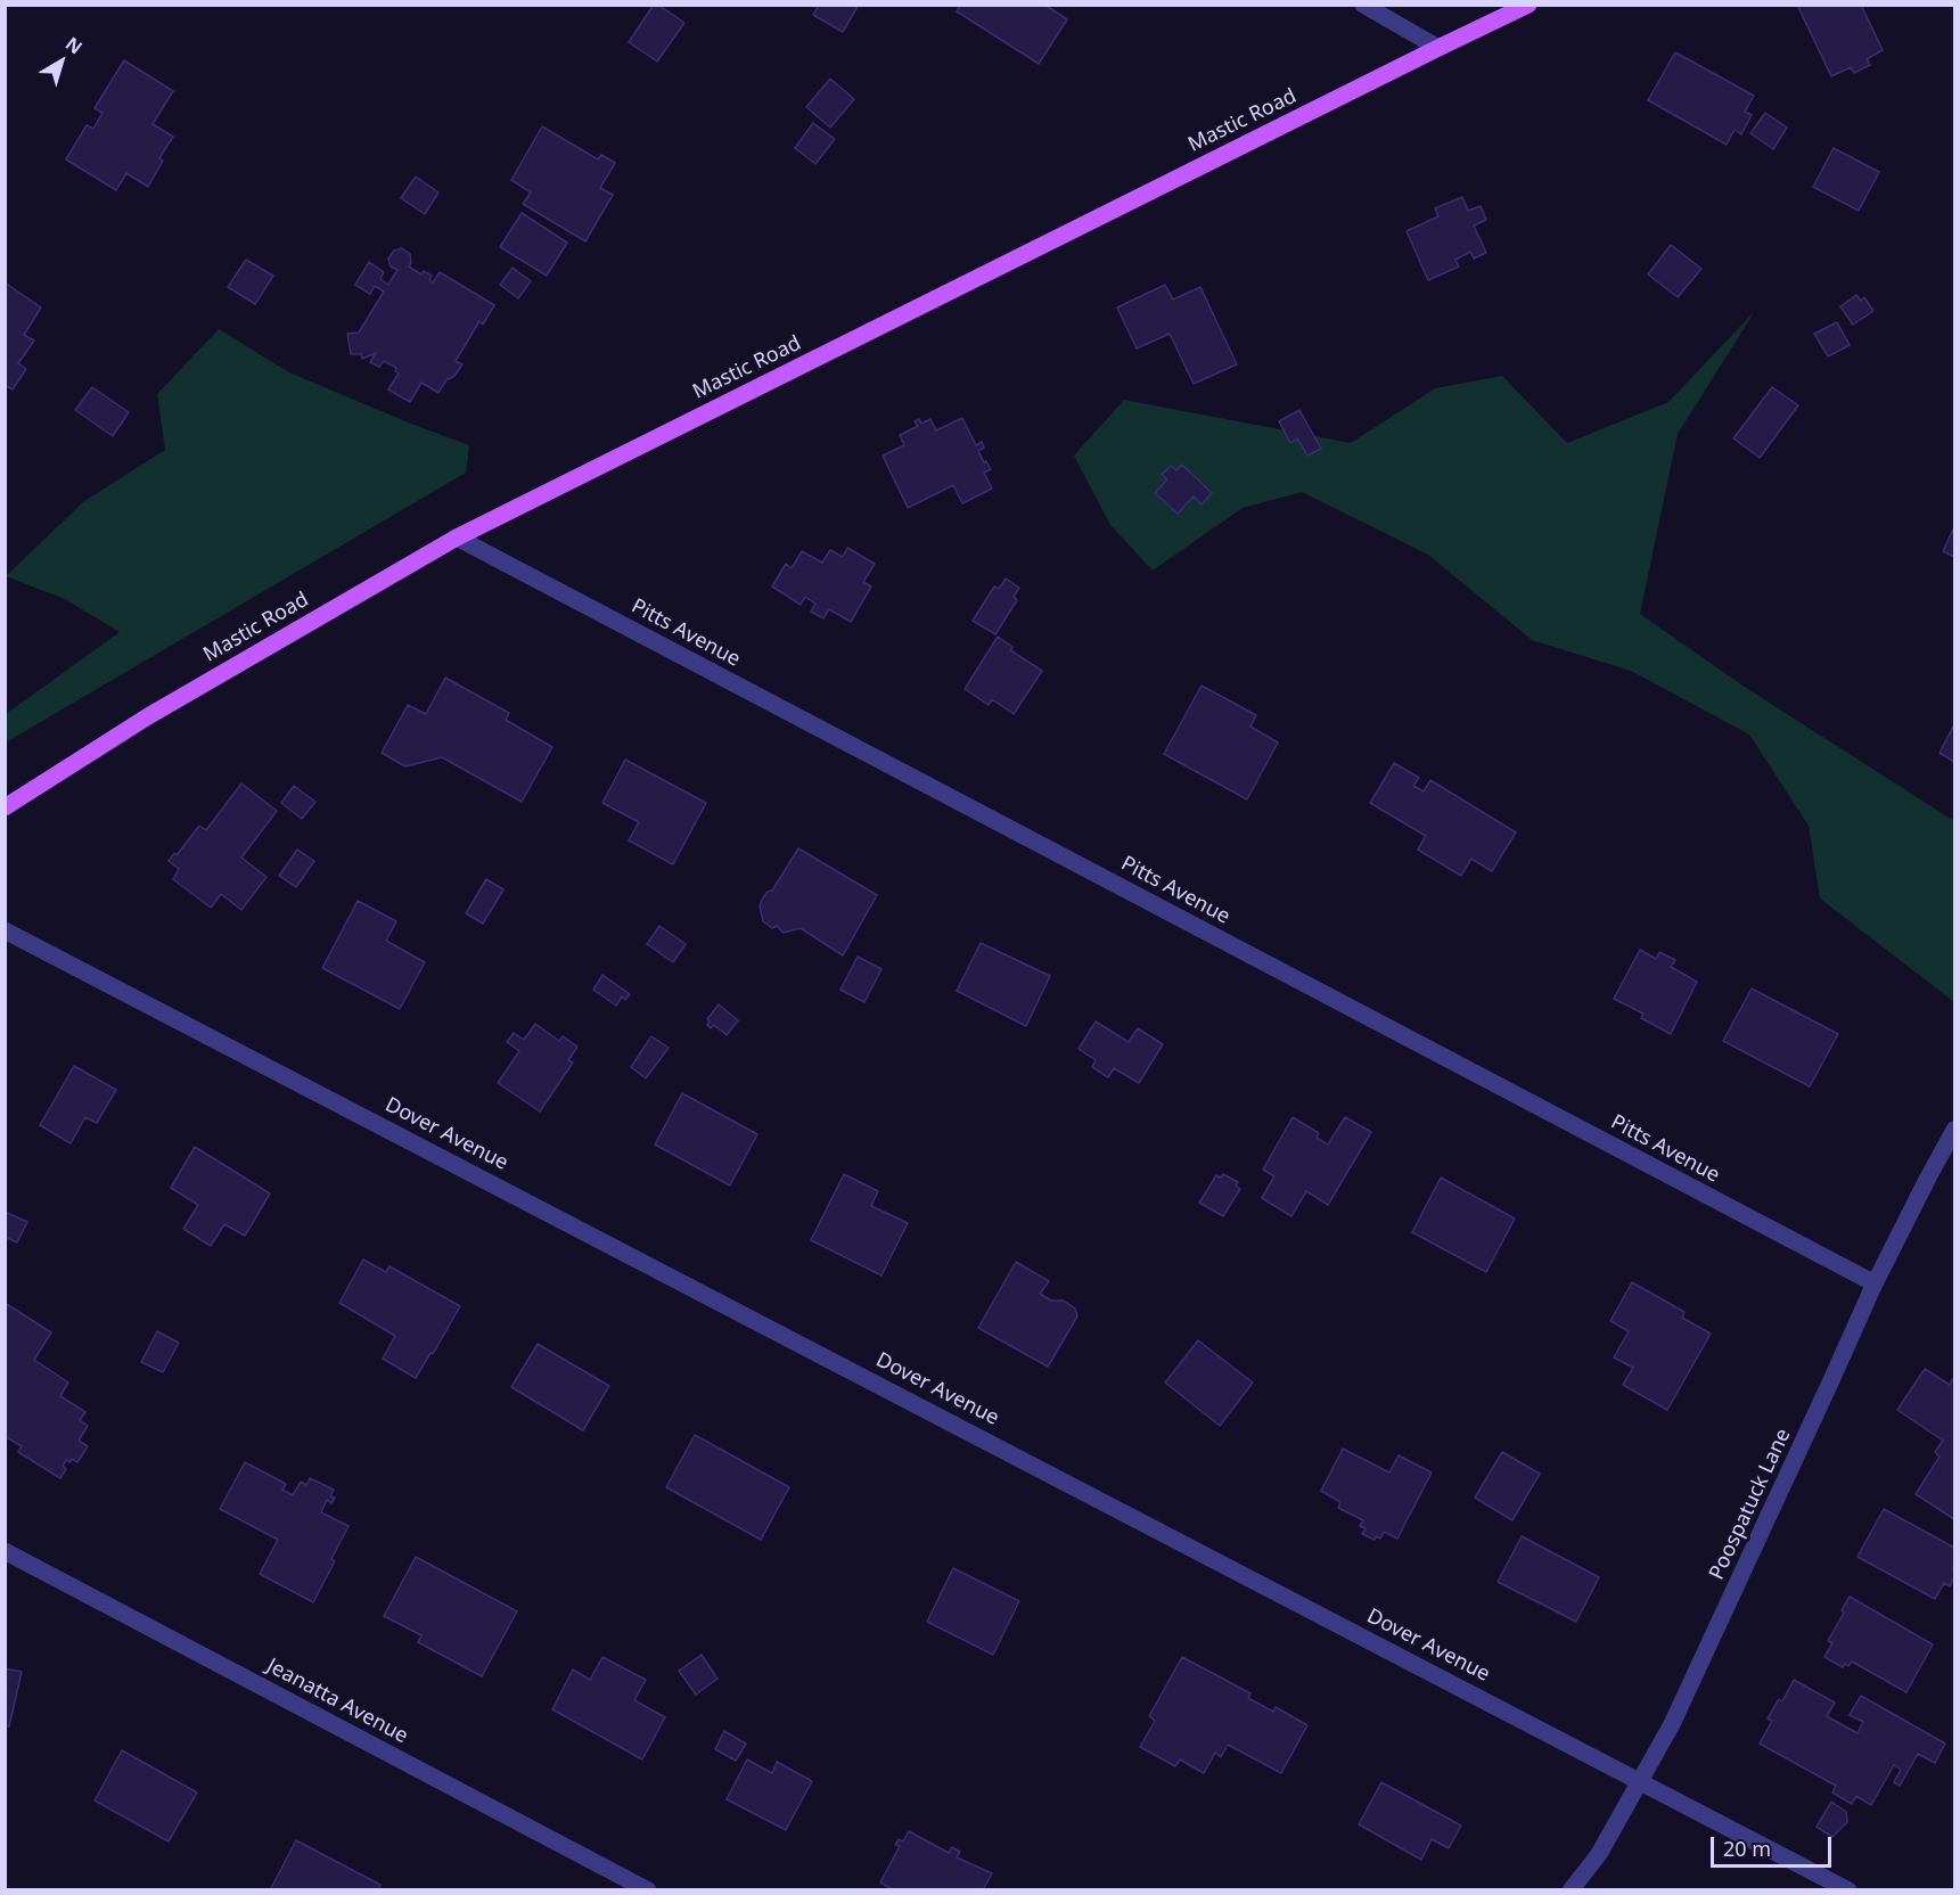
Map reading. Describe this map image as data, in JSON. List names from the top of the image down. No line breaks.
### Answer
{"streets":{"main road":["Mastic Road"],"street":["Pitts Avenue","Dover Avenue","Poospatuck Lane","Jeanatta Avenue"]},"crossings":[["Mastic Road","Pitts Avenue"],["Pitts Avenue","Poospatuck Lane"],["Dover Avenue","Poospatuck Lane"]],"scale_bar":"20 m","north":"top right"}
